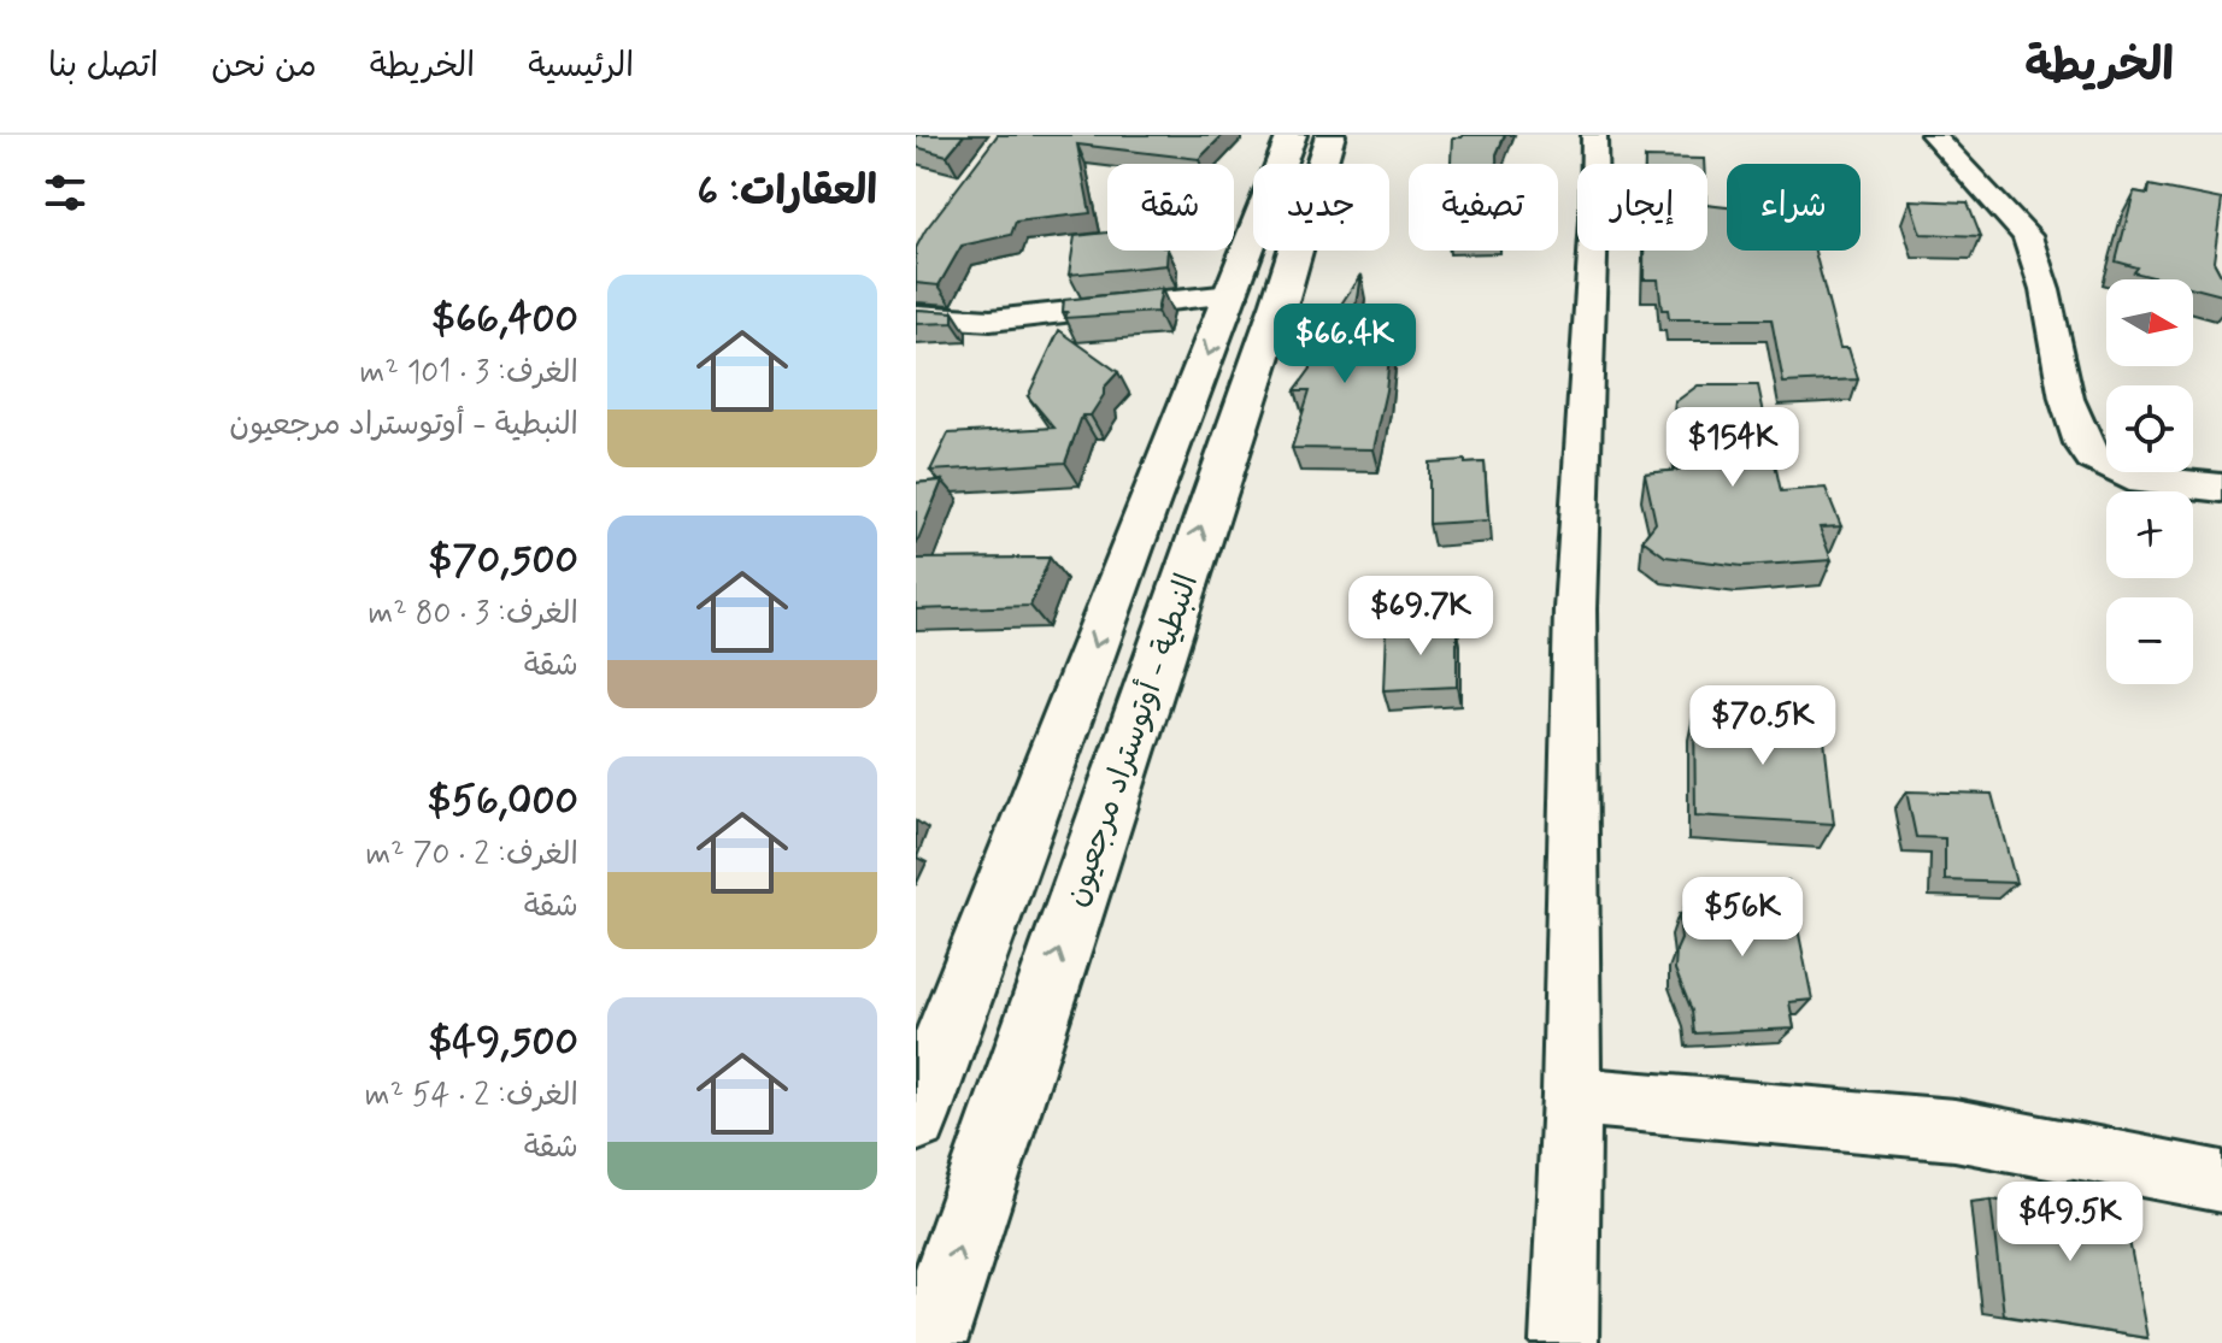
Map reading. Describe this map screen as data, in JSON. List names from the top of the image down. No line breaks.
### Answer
{"streets":{"highway":["النبطية - أوتوستراد مرجعيون"]},"north":"right","page":{"header":"الخريطة","nav":["الرئيسية","الخريطة","من نحن","اتصل بنا"],"heading":"العقارات: 6","chip":["شراء","إيجار","تصفية","جديد","شقة"],"list":[{"name":"$66,400","note":"الغرف: 3 · 101 m² · النبطية - أوتوستراد مرجعيون"},{"name":"$70,500","note":"الغرف: 3 · 80 m² · شقة"},{"name":"$56,000","note":"الغرف: 2 · 70 m² · شقة"},{"name":"$49,500","note":"الغرف: 2 · 54 m² · شقة"}],"map_buttons":["+","−"],"price":["$66.4K","$154K","$69.7K","$70.5K","$56K","$49.5K"]}}
